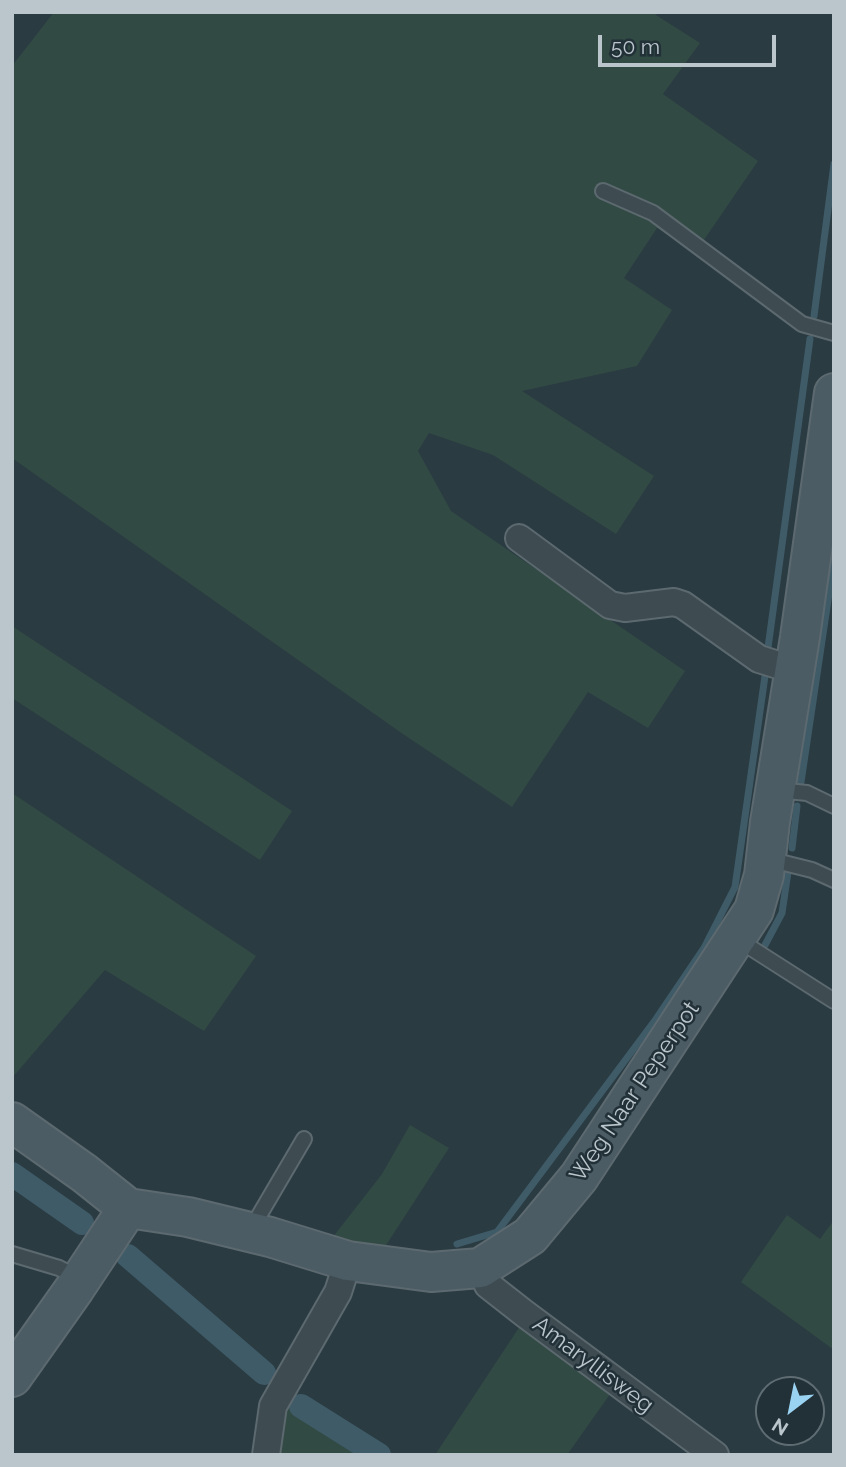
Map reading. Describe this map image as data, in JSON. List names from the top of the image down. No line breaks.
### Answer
{"streets":{"street":["Weg Naar Peperpot","Amaryllisweg"]},"crossings":[["Weg Naar Peperpot","Amaryllisweg"]],"scale_bar":"50 m","north":"bottom left"}
